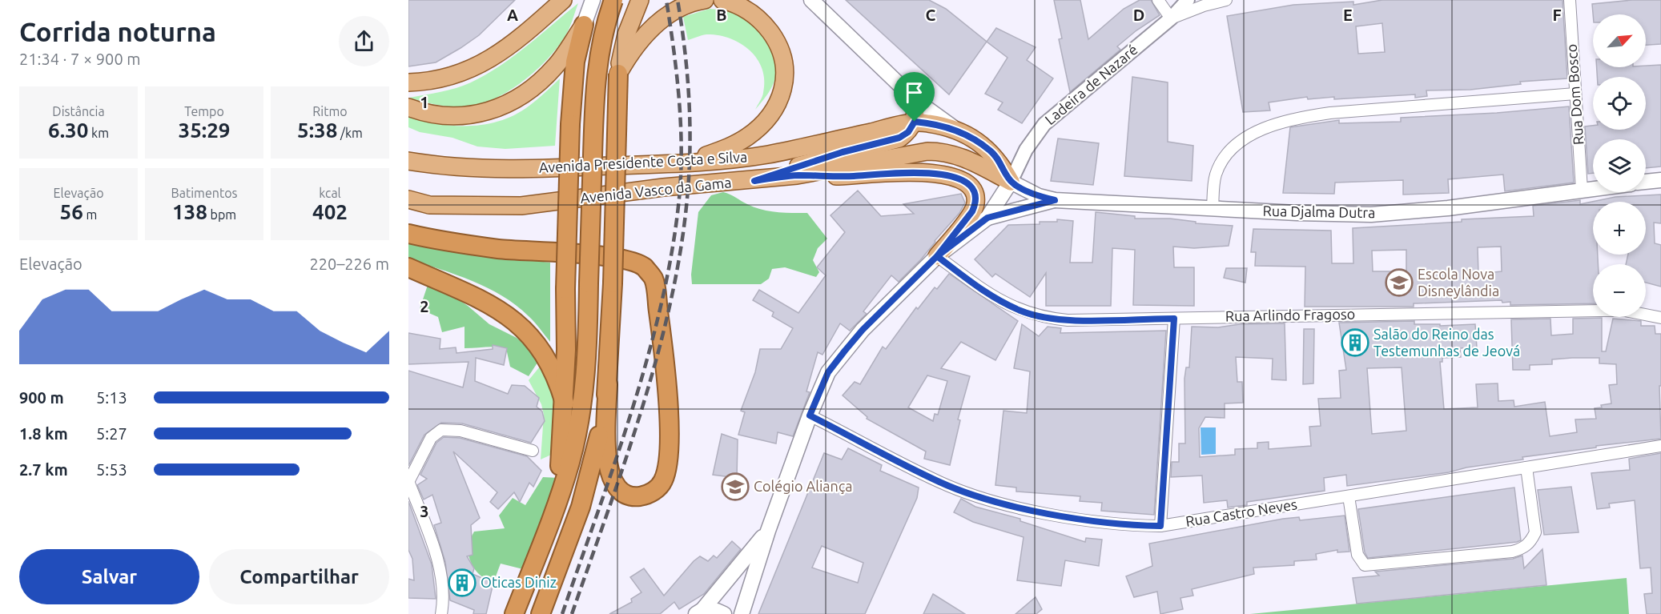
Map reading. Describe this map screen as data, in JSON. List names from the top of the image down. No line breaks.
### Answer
{"streets":{"main road":["Avenida Presidente Costa e Silva","Avenida Vasco da Gama","Rua Djalma Dutra"],"street":["Ladeira de Nazaré","Rua Dom Bosco","Rua Arlindo Fragoso","Rua Castro Neves"]},"crossings":[["Ladeira de Nazaré","Avenida Presidente Costa e Silva"],["Ladeira de Nazaré","Avenida Vasco da Gama"],["Ladeira de Nazaré","Rua Djalma Dutra"],["Rua Dom Bosco","Rua Djalma Dutra"],["Avenida Presidente Costa e Silva","Avenida Vasco da Gama"],["Avenida Presidente Costa e Silva","Rua Djalma Dutra"],["Avenida Vasco da Gama","Rua Djalma Dutra"]],"places":{"school or university":["Escola Nova Disneylândia","Colégio Aliança"],"building":["Salão do Reino das Testemunhas de Jeová","Oticas Diniz"]},"north":"top right","page":{"heading":["Corrida noturna","21:34 · 7 × 900 m"],"map_buttons":["+","−"],"stats":[["Distância","6.30 km"],["Tempo","35:29"],["Ritmo","5:38 /km"],["Elevação","56 m"],["Batimentos","138 bpm"],["kcal","402"]],"chart":["Elevação","220–226 m"],"list":[{"name":"900 m","note":"5:13"},{"name":"1.8 km","note":"5:27"},{"name":"2.7 km","note":"5:53"}],"buttons":["Salvar","Compartilhar"]},"grid":{"columns":["A","B","C","D","E","F"],"rows":["1","2","3"]}}
